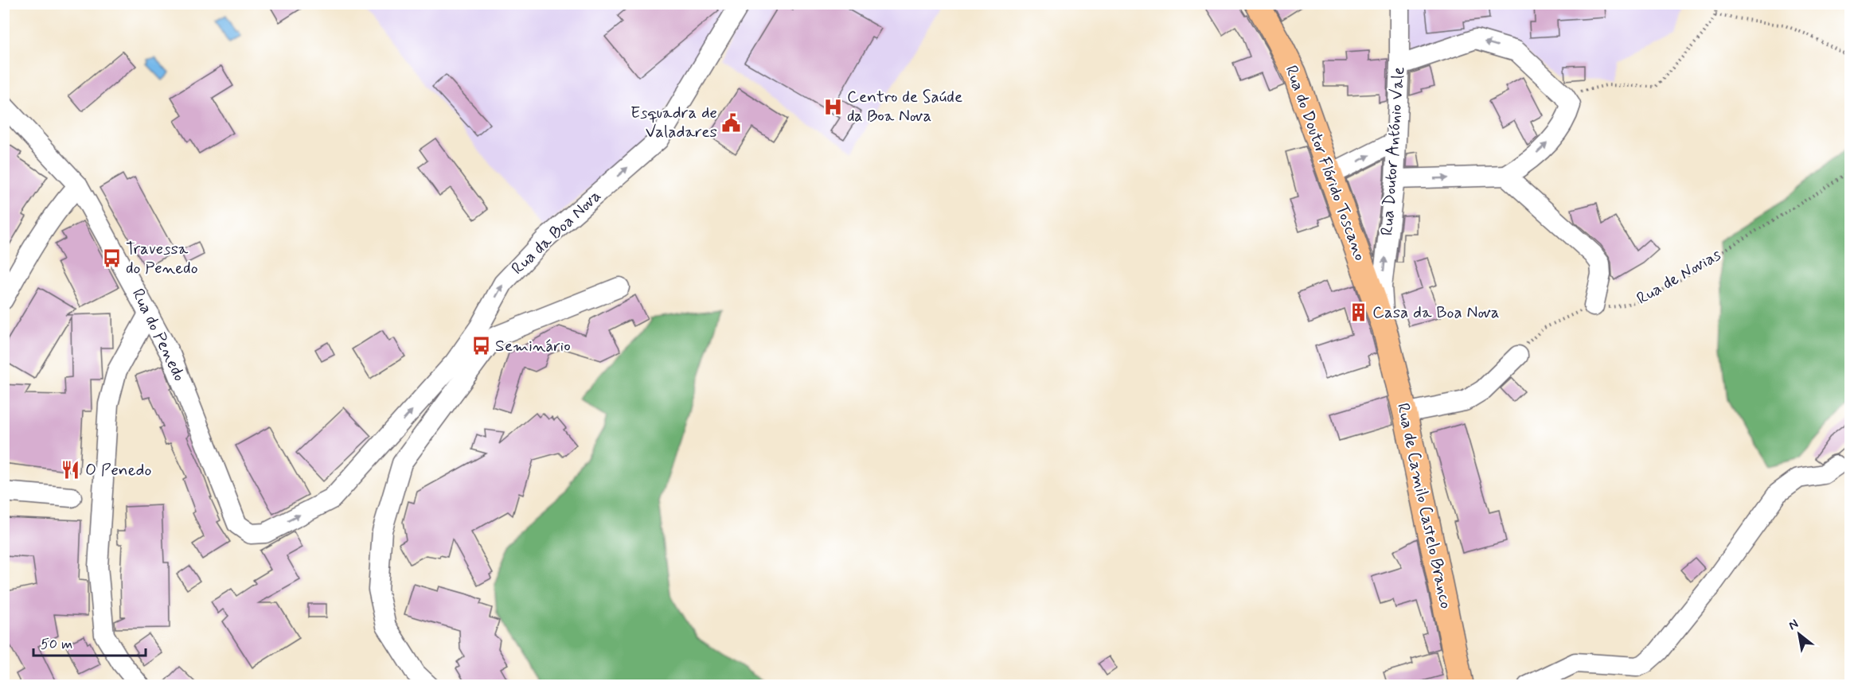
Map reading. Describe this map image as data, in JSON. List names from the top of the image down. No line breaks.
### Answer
{"streets":{"main road":["Rua do Doutor Flórido Toscano","Rua de Camilo Castelo Branco"],"street":["Rua Doutor António Vale","Rua da Boa Nova","Rua do Penedo"],"path":["Rua de Novias"]},"crossings":[["Rua Doutor António Vale","Rua do Doutor Flórido Toscano"],["Rua Doutor António Vale","Rua de Camilo Castelo Branco"],["Rua do Doutor Flórido Toscano","Rua de Camilo Castelo Branco"],["Rua da Boa Nova","Rua do Penedo"]],"one_way":["Rua Doutor António Vale","Rua da Boa Nova"],"places":{"hospital":["Centro de Saúde da Boa Nova"],"public building":["Esquadra de Valadares"],"bus stop":["Travessa do Penedo","Seminário"],"building":["Casa da Boa Nova"],"restaurant":["O Penedo"]},"scale_bar":"50 m","north":"top left"}
